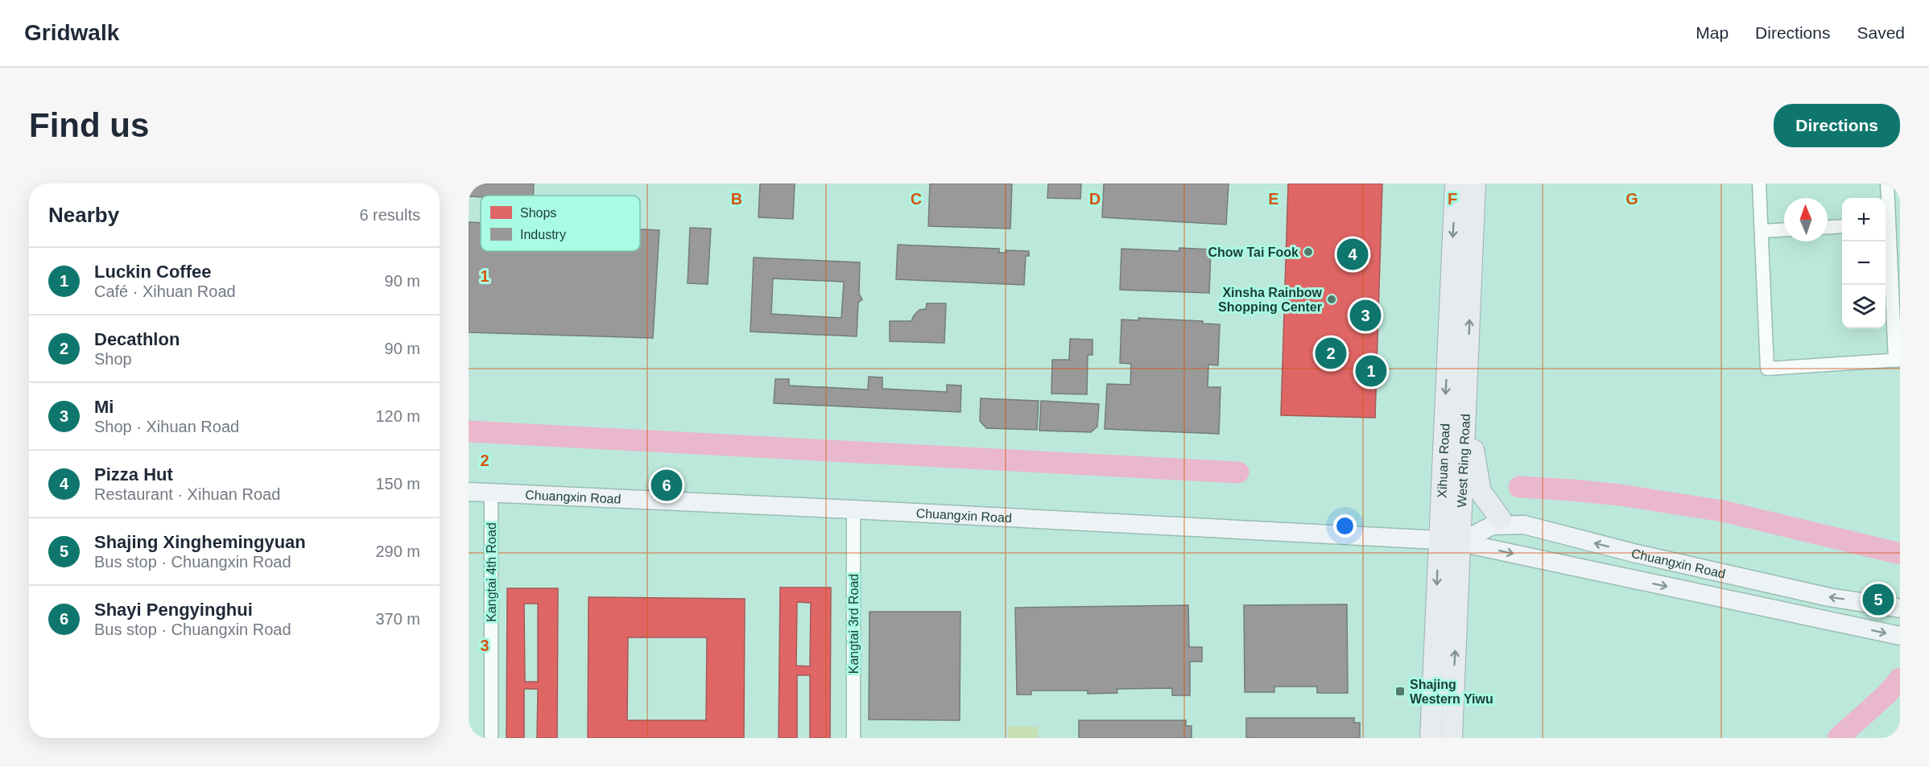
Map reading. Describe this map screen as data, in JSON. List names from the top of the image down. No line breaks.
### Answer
{"streets":{"main road":["Xihuan Road","West Ring Road"],"street":["Chuangxin Road","Kangtai 4th Road","Kangtai 3rd Road"]},"crossings":[["Xihuan Road","Chuangxin Road"],["West Ring Road","Chuangxin Road"],["Chuangxin Road","Kangtai 4th Road"],["Chuangxin Road","Kangtai 3rd Road"]],"one_way":["Xihuan Road","West Ring Road"],"places":{"other":["Chow Tai Fook","Xinsha Rainbow Shopping Center"],"transit":["Shajing Western Yiwu"]},"legend":["Shops","Industry"],"north":"top","page":{"header":"Gridwalk","nav":["Map","Directions","Saved"],"buttons":"Directions","title":"Find us","heading":["Nearby","6 results"],"map_buttons":["+","−"],"pins":["4","3","2","1","6","5"],"list":[{"mark":"1","name":"Luckin Coffee","note":"Café · Xihuan Road","value":"90 m"},{"mark":"2","name":"Decathlon","note":"Shop","value":"90 m"},{"mark":"3","name":"Mi","note":"Shop · Xihuan Road","value":"120 m"},{"mark":"4","name":"Pizza Hut","note":"Restaurant · Xihuan Road","value":"150 m"},{"mark":"5","name":"Shajing Xinghemingyuan","note":"Bus stop · Chuangxin Road","value":"290 m"},{"mark":"6","name":"Shayi Pengyinghui","note":"Bus stop · Chuangxin Road","value":"370 m"}]},"grid":{"columns":["B","C","D","E","F","G"],"rows":["1","2","3"]}}
